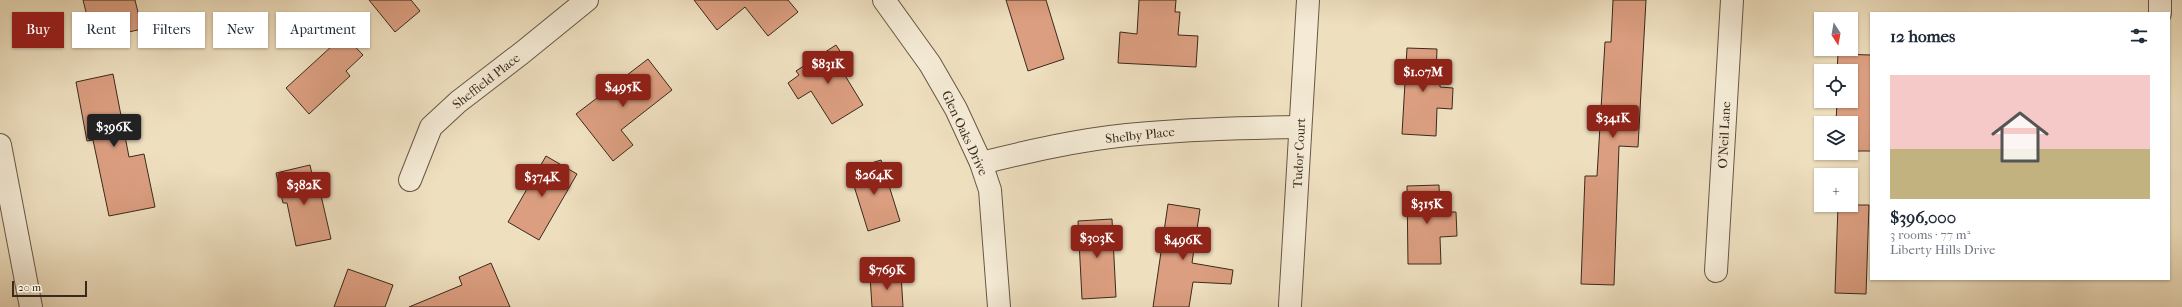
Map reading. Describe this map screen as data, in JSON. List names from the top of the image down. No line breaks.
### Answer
{"streets":{"street":["Sheffield Place","Glen Oaks Drive","Shelby Place","O'Neil Lane","Tudor Court"]},"crossings":[["Glen Oaks Drive","Shelby Place"],["Shelby Place","Tudor Court"]],"scale_bar":"20 m","north":"bottom","page":{"map_buttons":"+","chip":["Buy","Rent","Filters","New","Apartment"],"heading":"12 homes","price":["$831K","$1.07M","$495K","$341K","$396K","$264K","$374K","$382K","$315K","$303K","$496K","$769K"],"list":[{"name":"$396,000","note":"3 rooms · 77 m² · Liberty Hills Drive"}],"scale":"20 m"}}
